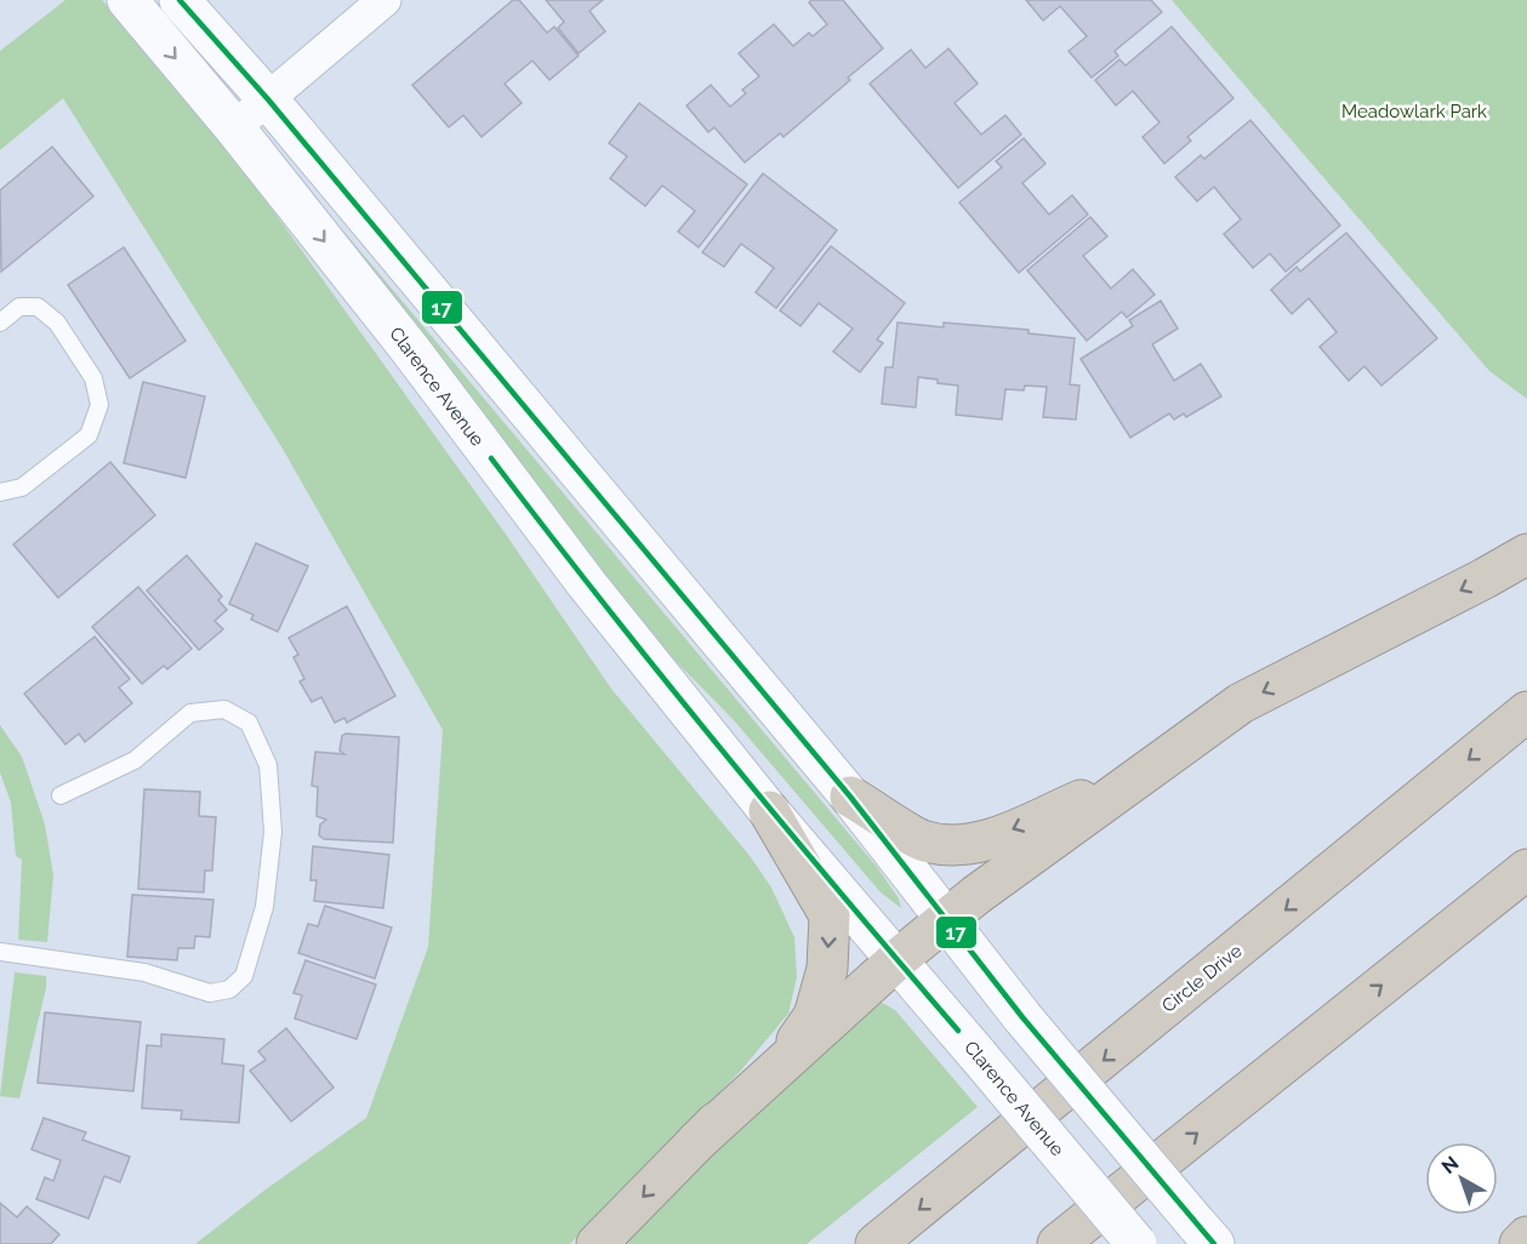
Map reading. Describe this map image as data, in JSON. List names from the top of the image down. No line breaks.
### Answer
{"streets":{"highway":["Circle Drive"],"main road":["Clarence Avenue"]},"parks":["Meadowlark Park"],"lines":["transit line 17"],"north":"top left"}
